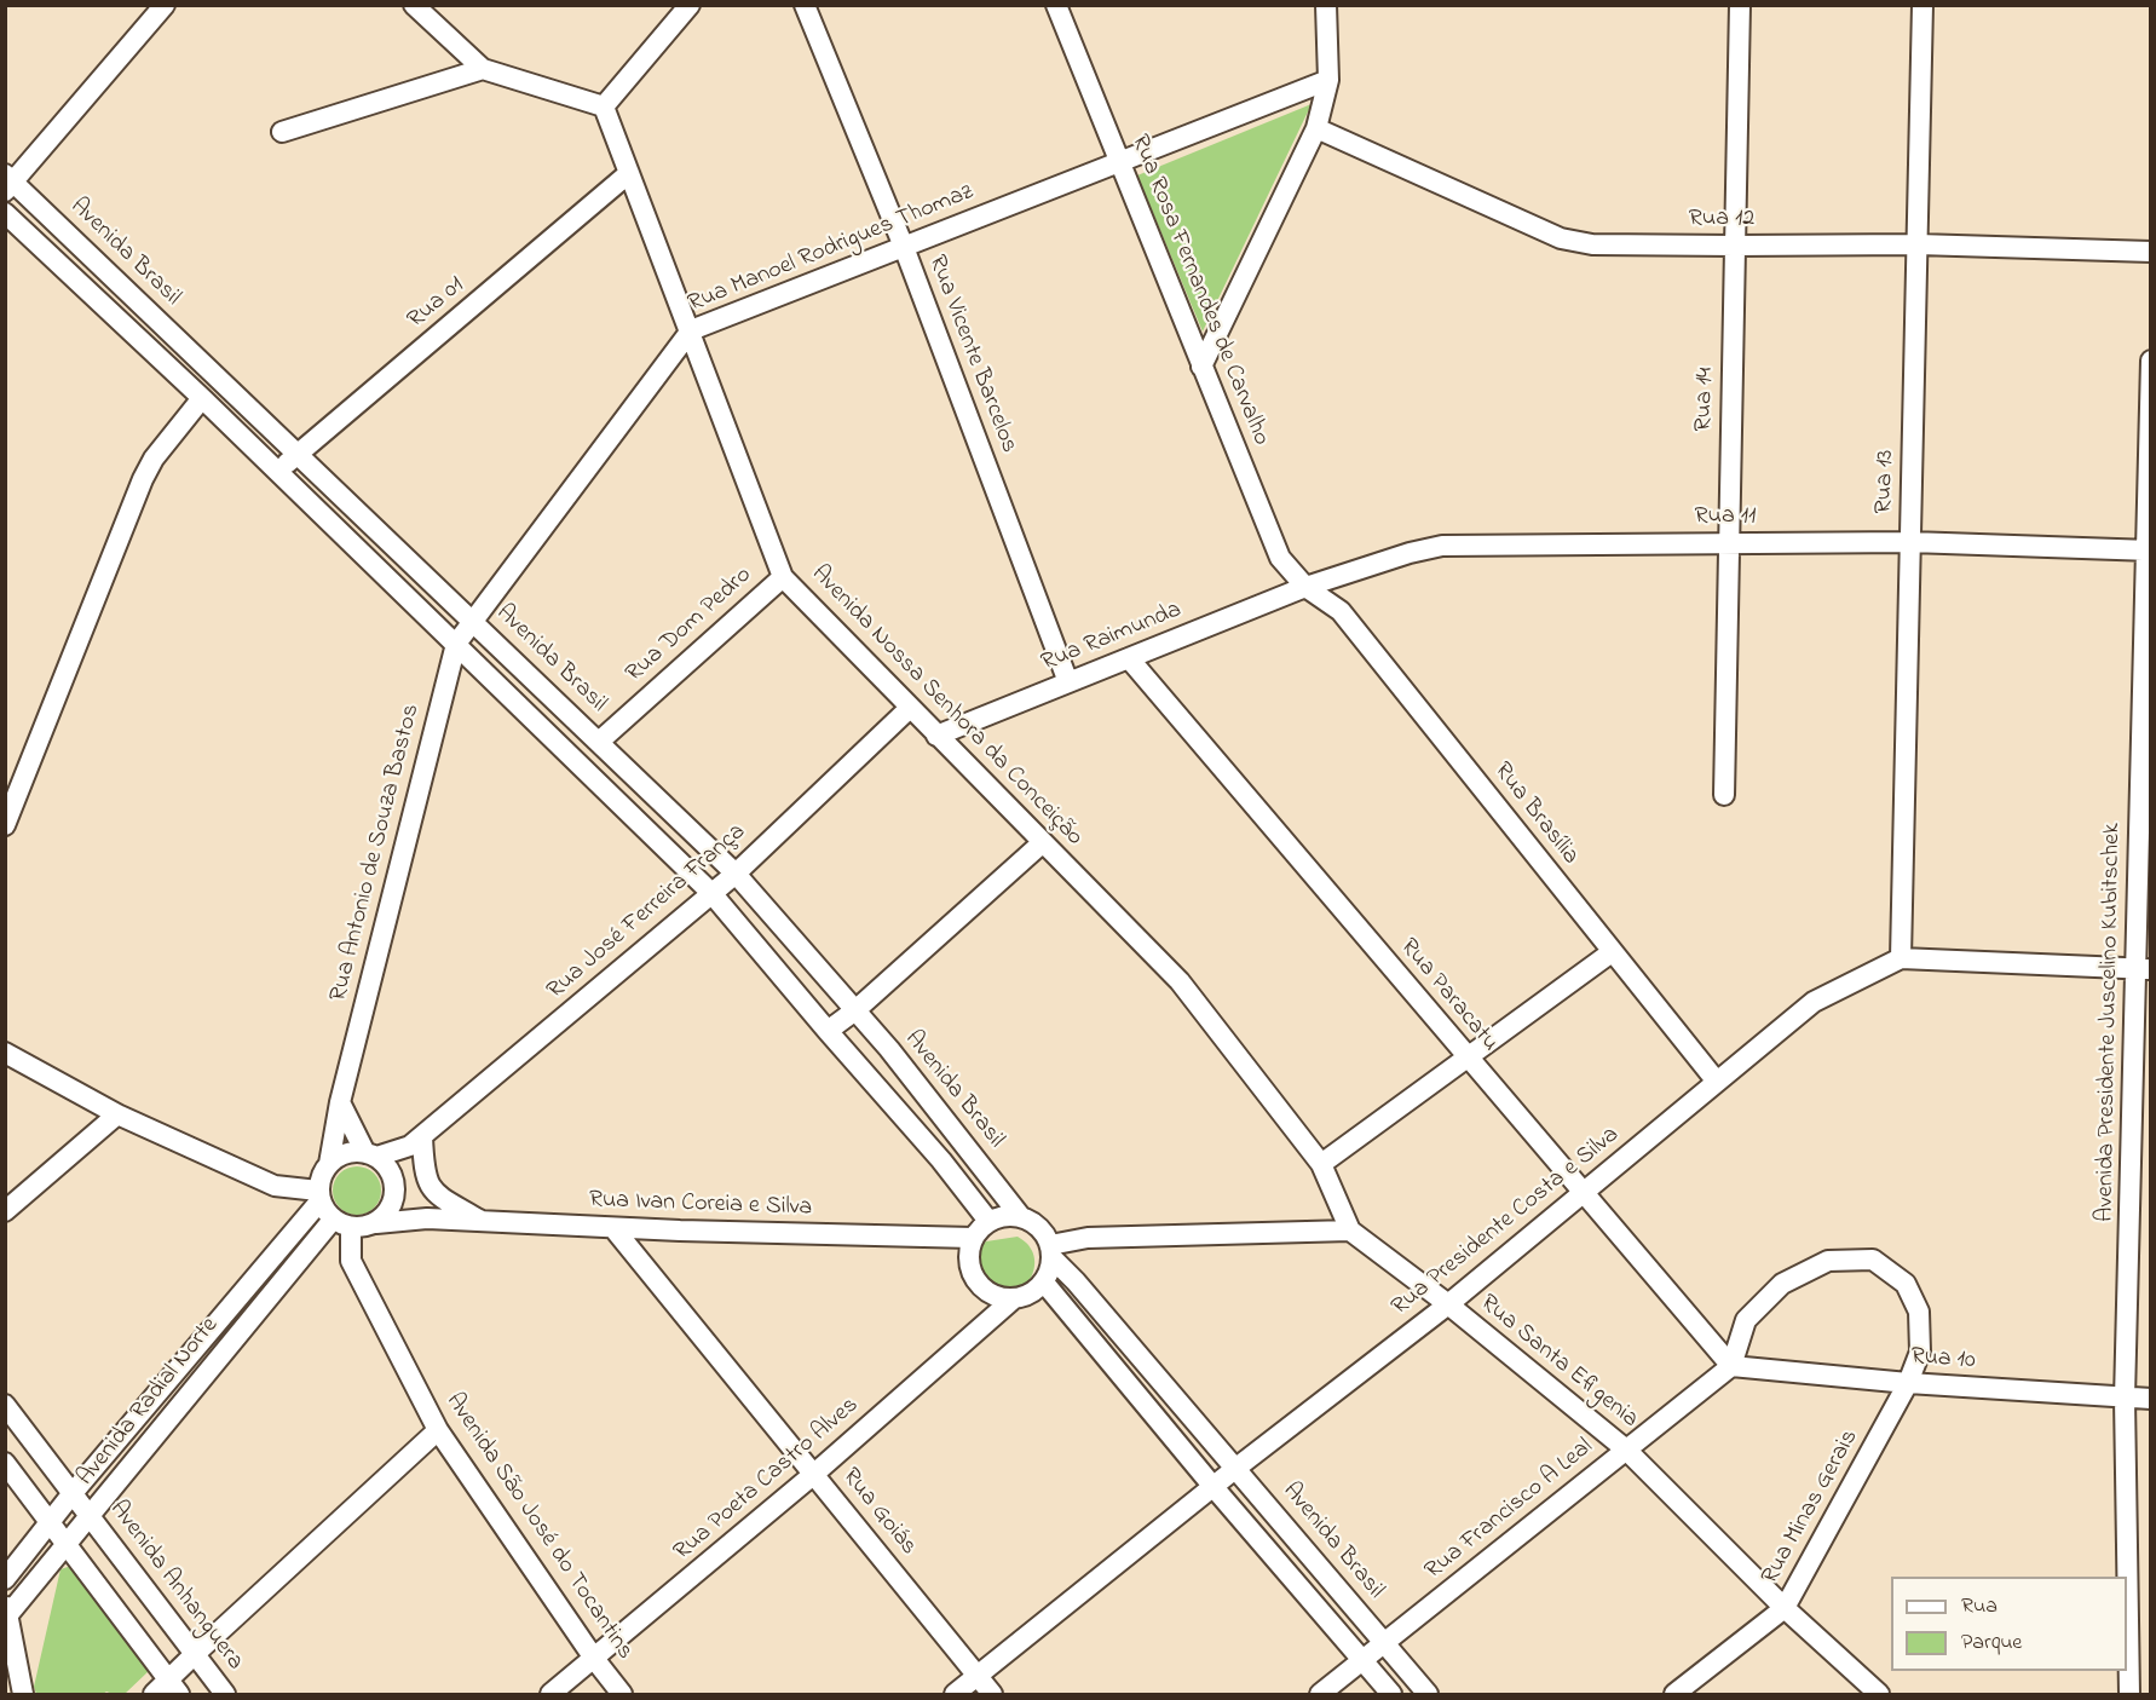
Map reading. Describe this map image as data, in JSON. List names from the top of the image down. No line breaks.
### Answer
{"streets":{"street":["Rua 12","Rua Manoel Rodrigues Thomaz","Avenida Brasil","Rua Rosa Fernandes de Carvalho","Rua 01","Rua Vicente Barcelos","Rua 14","Rua 13","Rua 11","Rua Dom Pedro","Rua Raimunda","Avenida Nossa Senhora da Conceição","Rua Brasília","Rua Antonio de Souza Bastos","Rua José Ferreira França","Rua Paracatu","Avenida Presidente Juscelino Kubitschek","Rua Ivan Coreia e Silva","Rua Presidente Costa e Silva","Rua 10","Rua Santa Efigenia","Avenida Radial Norte","Rua Poeta Castro Alves","Rua Minas Gerais","Rua Francisco A Leal","Rua Goiás","Avenida São José do Tocantins","Avenida Anhanguera"]},"crossings":[["Rua 12","Rua 14"],["Rua 12","Rua 13"],["Rua Manoel Rodrigues Thomaz","Avenida Brasil"],["Rua Manoel Rodrigues Thomaz","Rua Rosa Fernandes de Carvalho"],["Rua Manoel Rodrigues Thomaz","Rua Vicente Barcelos"],["Rua Manoel Rodrigues Thomaz","Avenida Nossa Senhora da Conceição"],["Rua Manoel Rodrigues Thomaz","Rua Antonio de Souza Bastos"],["Avenida Brasil","Rua 01"],["Avenida Brasil","Rua Dom Pedro"],["Avenida Brasil","Rua Antonio de Souza Bastos"],["Avenida Brasil","Rua José Ferreira França"],["Avenida Brasil","Rua Ivan Coreia e Silva"],["Avenida Brasil","Rua Presidente Costa e Silva"],["Avenida Brasil","Rua Poeta Castro Alves"],["Avenida Brasil","Rua Francisco A Leal"],["Rua Rosa Fernandes de Carvalho","Rua 11"],["Rua Rosa Fernandes de Carvalho","Rua Raimunda"],["Rua Rosa Fernandes de Carvalho","Rua Brasília"],["Rua 01","Avenida Nossa Senhora da Conceição"],["Rua Vicente Barcelos","Rua Raimunda"],["Rua 14","Rua 11"],["Rua 13","Rua 11"],["Rua 13","Rua Presidente Costa e Silva"],["Rua 11","Rua Raimunda"],["Rua 11","Rua Brasília"],["Rua 11","Avenida Presidente Juscelino Kubitschek"],["Rua Dom Pedro","Avenida Nossa Senhora da Conceição"],["Rua Raimunda","Avenida Nossa Senhora da Conceição"],["Rua Raimunda","Rua Brasília"],["Rua Raimunda","Rua Paracatu"],["Avenida Nossa Senhora da Conceição","Rua José Ferreira França"],["Avenida Nossa Senhora da Conceição","Rua Santa Efigenia"],["Rua Brasília","Rua Presidente Costa e Silva"],["Rua Antonio de Souza Bastos","Rua José Ferreira França"],["Rua Antonio de Souza Bastos","Rua Ivan Coreia e Silva"],["Rua Antonio de Souza Bastos","Avenida Radial Norte"],["Rua Antonio de Souza Bastos","Avenida São José do Tocantins"],["Rua José Ferreira França","Rua Ivan Coreia e Silva"],["Rua José Ferreira França","Avenida Radial Norte"],["Rua José Ferreira França","Avenida São José do Tocantins"],["Rua Paracatu","Rua Presidente Costa e Silva"],["Rua Paracatu","Rua 10"],["Rua Paracatu","Rua Minas Gerais"],["Rua Paracatu","Rua Francisco A Leal"],["Avenida Presidente Juscelino Kubitschek","Rua Presidente Costa e Silva"],["Avenida Presidente Juscelino Kubitschek","Rua 10"],["Rua Ivan Coreia e Silva","Avenida Radial Norte"],["Rua Ivan Coreia e Silva","Rua Poeta Castro Alves"],["Rua Ivan Coreia e Silva","Rua Goiás"],["Rua Ivan Coreia e Silva","Avenida São José do Tocantins"],["Rua Presidente Costa e Silva","Rua Santa Efigenia"],["Rua Presidente Costa e Silva","Rua Goiás"],["Rua 10","Rua Minas Gerais"],["Rua 10","Rua Francisco A Leal"],["Rua Santa Efigenia","Rua Minas Gerais"],["Rua Santa Efigenia","Rua Francisco A Leal"],["Avenida Radial Norte","Avenida São José do Tocantins"],["Avenida Radial Norte","Avenida Anhanguera"],["Rua Poeta Castro Alves","Rua Goiás"],["Rua Poeta Castro Alves","Avenida São José do Tocantins"],["Rua Minas Gerais","Rua Francisco A Leal"]],"legend":["Rua","Parque"]}
